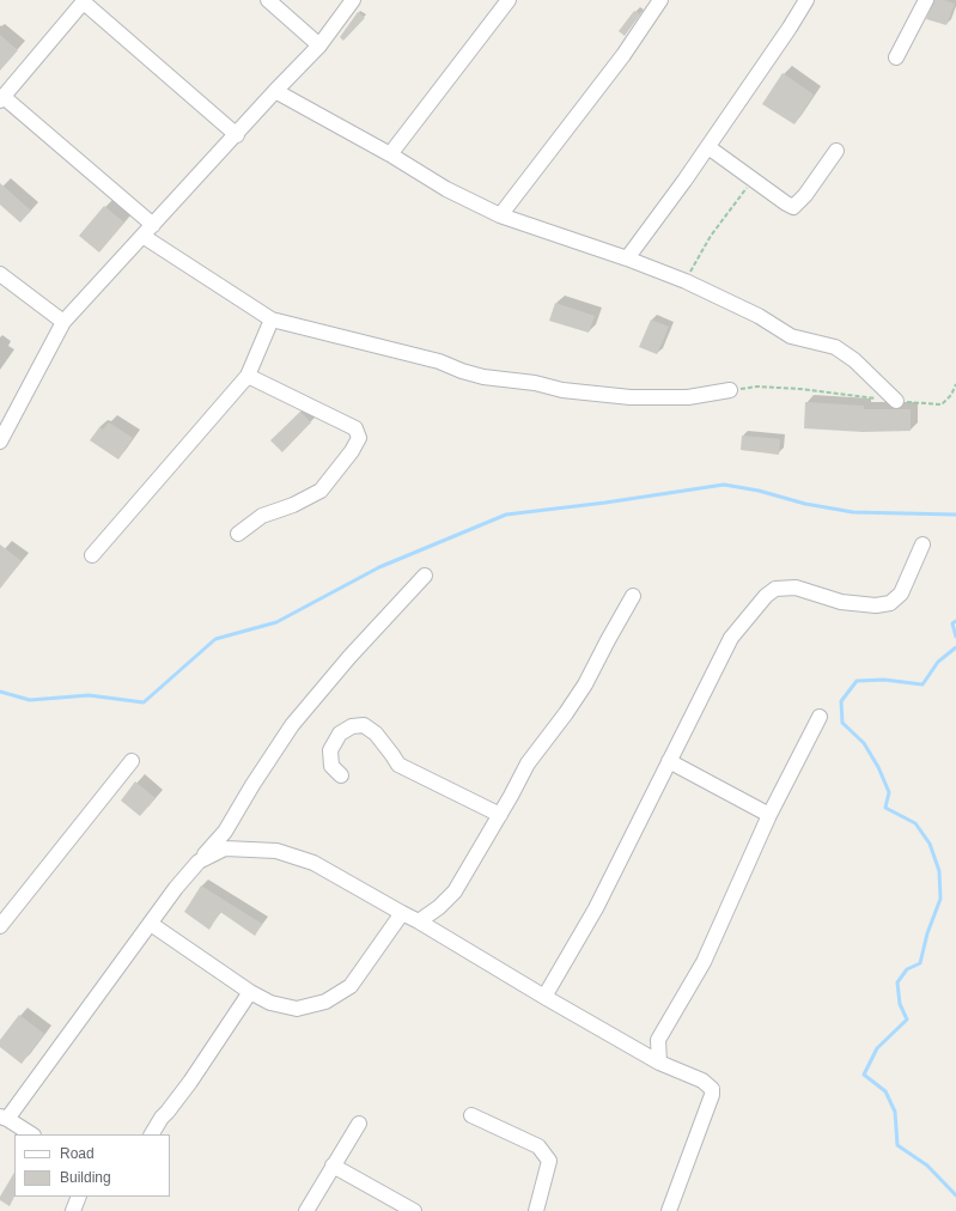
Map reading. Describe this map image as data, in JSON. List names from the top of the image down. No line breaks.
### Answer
{"legend":["Road","Building"]}
